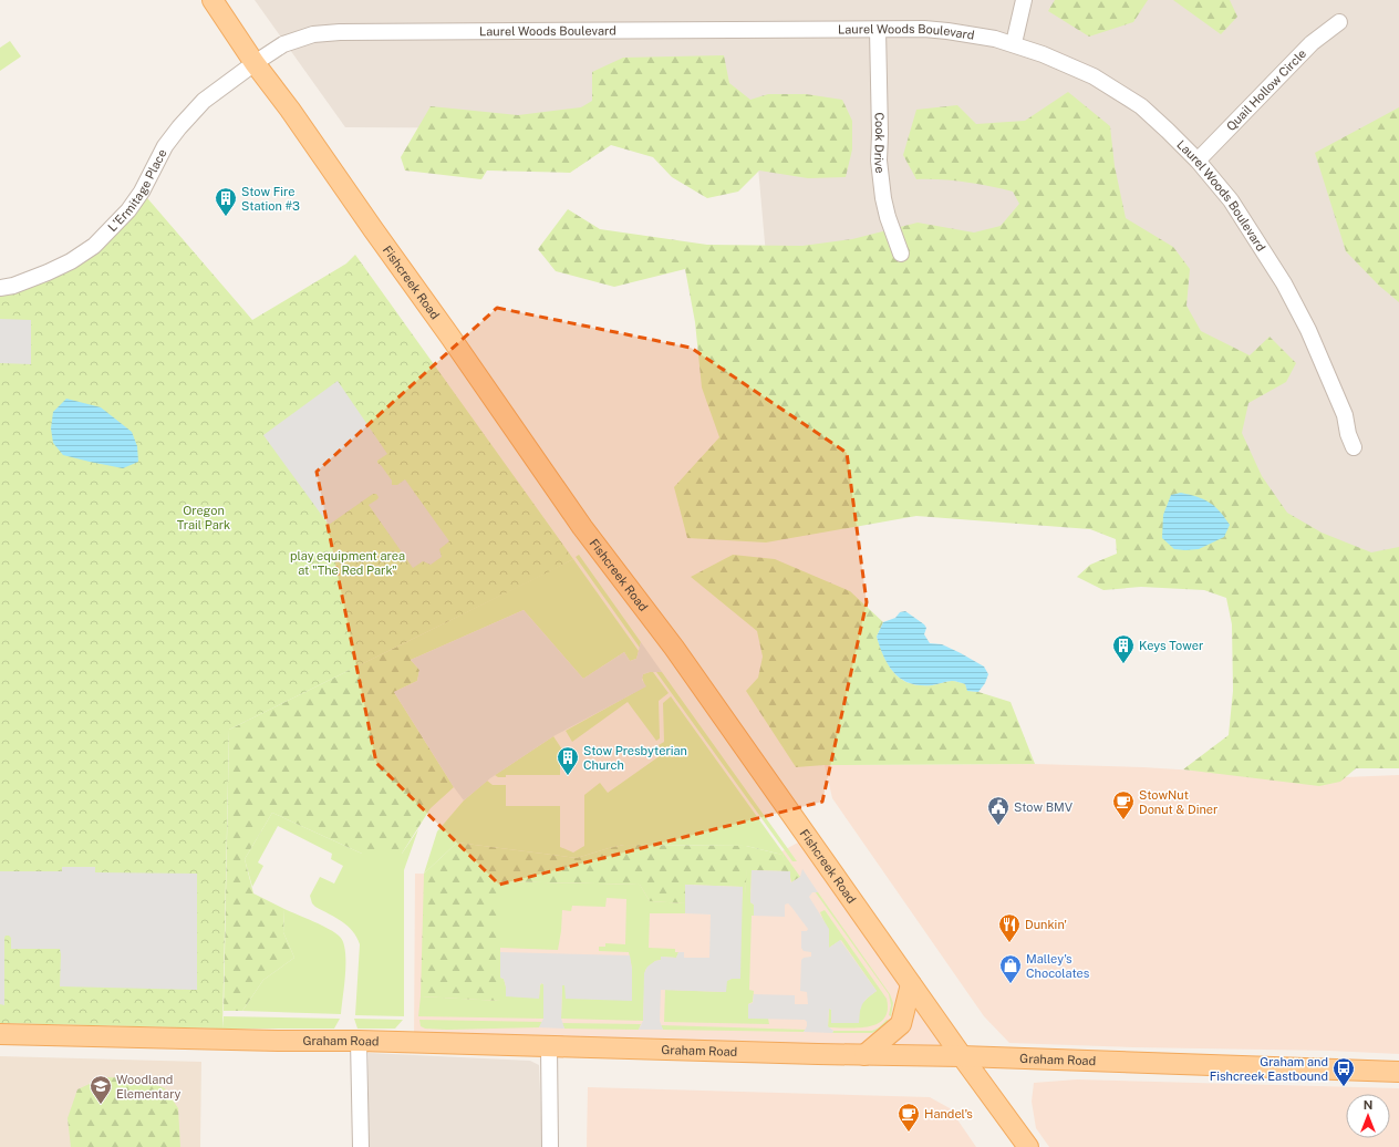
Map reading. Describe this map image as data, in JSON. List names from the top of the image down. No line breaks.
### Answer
{"streets":{"main road":["Fishcreek Road","Graham Road"],"street":["Laurel Woods Boulevard","Quail Hollow Circle","Cook Drive","L'Ermitage Place"]},"crossings":[["Laurel Woods Boulevard","Quail Hollow Circle"],["Laurel Woods Boulevard","Cook Drive"],["Laurel Woods Boulevard","L'Ermitage Place"],["Laurel Woods Boulevard","Fishcreek Road"],["L'Ermitage Place","Fishcreek Road"],["Fishcreek Road","Graham Road"]],"parks":["Oregon Trail Park","play equipment area at \"The Red Park\""],"places":{"building":["Stow Fire Station #3","Keys Tower","Stow Presbyterian Church"],"cafe":["StowNut Donut & Diner","Handel's"],"public building":["Stow BMV"],"restaurant":["Dunkin'"],"shop":["Malley's Chocolates"],"bus stop":["Graham and Fishcreek Eastbound"],"school or university":["Woodland Elementary"]},"north":"top"}
